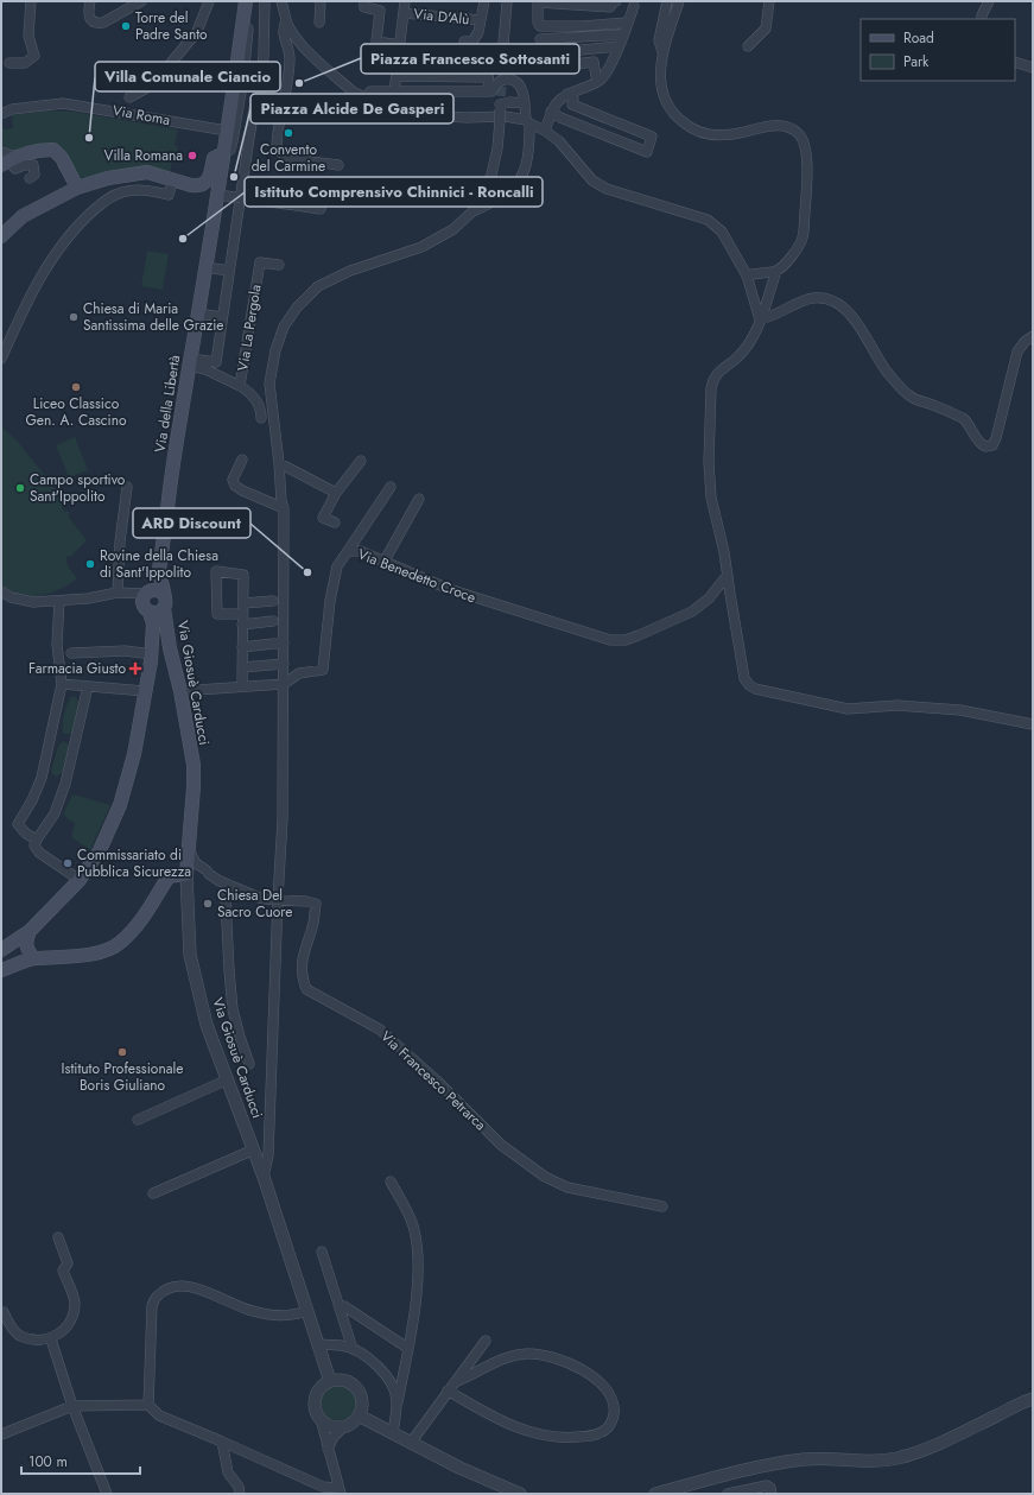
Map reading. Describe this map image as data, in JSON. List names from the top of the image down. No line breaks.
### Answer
{"streets":{"main road":["Via della Libertà","Via Giosuè Carducci"],"street":["Via D'Alù","Via Roma","Via La Pergola","Via Benedetto Croce","Via Francesco Petrarca"]},"crossings":[["Via Roma","Via della Libertà"],["Via La Pergola","Via della Libertà"],["Via della Libertà","Via Giosuè Carducci"],["Via Benedetto Croce","Via Giosuè Carducci"],["Via Giosuè Carducci","Via Francesco Petrarca"]],"places":{"other":["Torre del Padre Santo","Piazza Francesco Sottosanti","Convento del Carmine","Villa Comunale Ciancio","Villa Romana","Piazza Alcide De Gasperi","Istituto Comprensivo Chinnici - Roncalli","Chiesa di Maria Santissima delle Grazie","Liceo Classico Gen. A. Cascino","Campo sportivo Sant'Ippolito","Rovine della Chiesa di Sant'Ippolito","ARD Discount","Commissariato di Pubblica Sicurezza","Chiesa Del Sacro Cuore","Istituto Professionale Boris Giuliano"],"health":["Farmacia Giusto"]},"legend":["Road","Park"],"scale_bar":"100 m"}
